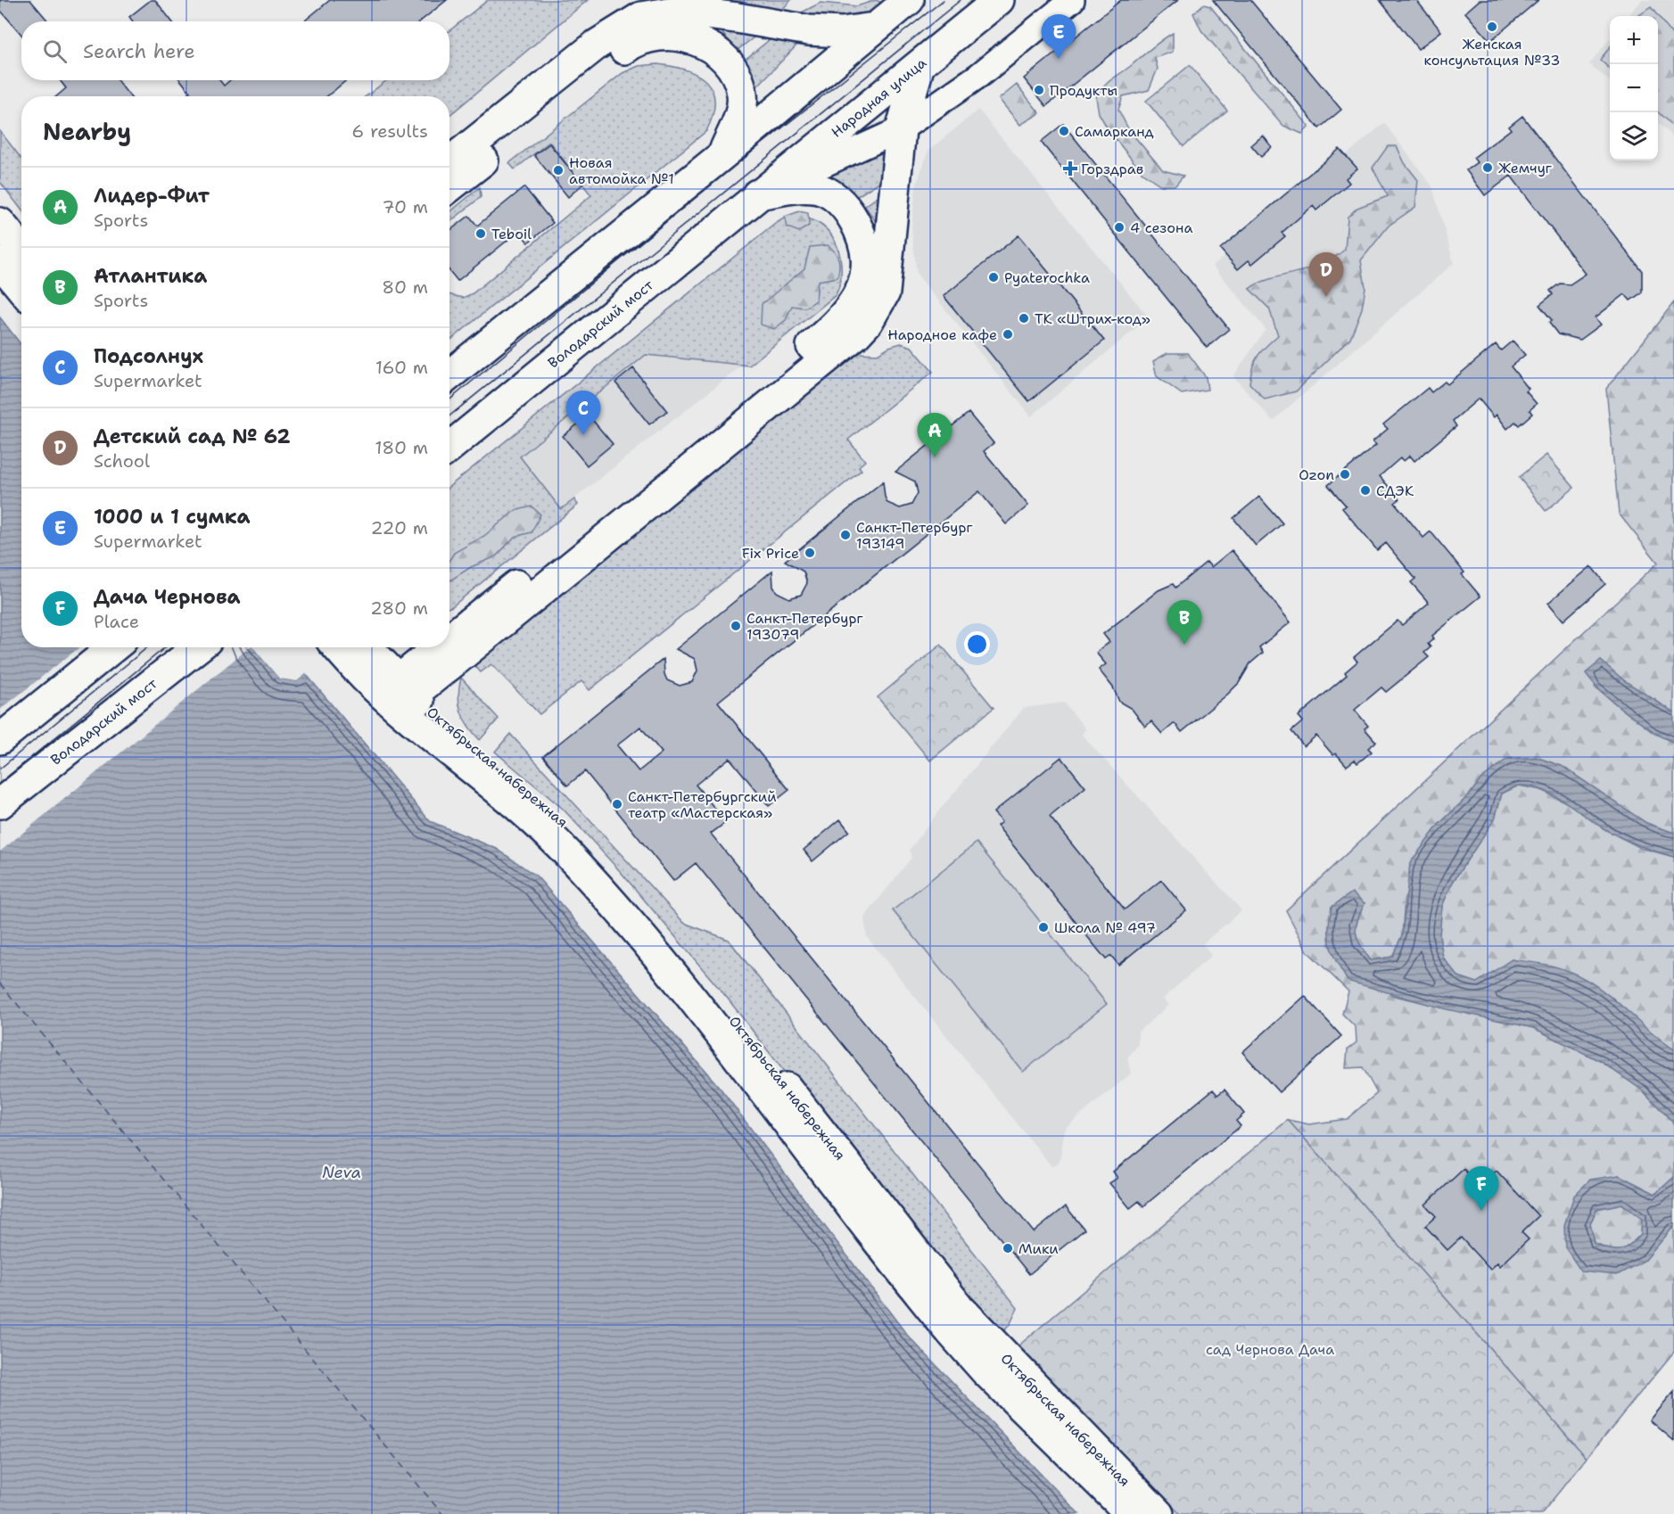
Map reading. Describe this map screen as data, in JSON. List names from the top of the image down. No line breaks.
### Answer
{"streets":{"main road":["Народная улица","Володарский мост","Октябрьская набережная"]},"crossings":[["Народная улица","Володарский мост"]],"water":["Neva"],"parks":["сад Чернова Дача"],"places":{"other":["Женская консультация №33","Продукты","Самарканд","Жемчуг","Новая автомойка №1","4 сезона","Teboil","Pyaterochka","ТК «Штрих-код»","Народное кафе","Ozon","СДЭК","Санкт-Петербург 193149","Fix Price","Санкт-Петербург 193079","Санкт-Петербургский театр «Мастерская»","Школа № 497","Мики"],"health":["Горздрав"]},"page":{"pins":["E","D","C","A","B","F"],"map_buttons":["+","−"],"search":"Search here","heading":["Nearby","6 results"],"list":[{"mark":"A","name":"Лидер-Фит","note":"Sports","value":"70 m"},{"mark":"B","name":"Атлантика","note":"Sports","value":"80 m"},{"mark":"C","name":"Подсолнух","note":"Supermarket","value":"160 m"},{"mark":"D","name":"Детский сад № 62","note":"School","value":"180 m"},{"mark":"E","name":"1000 и 1 сумка","note":"Supermarket","value":"220 m"},{"mark":"F","name":"Дача Чернова","note":"Place","value":"280 m"}]}}
